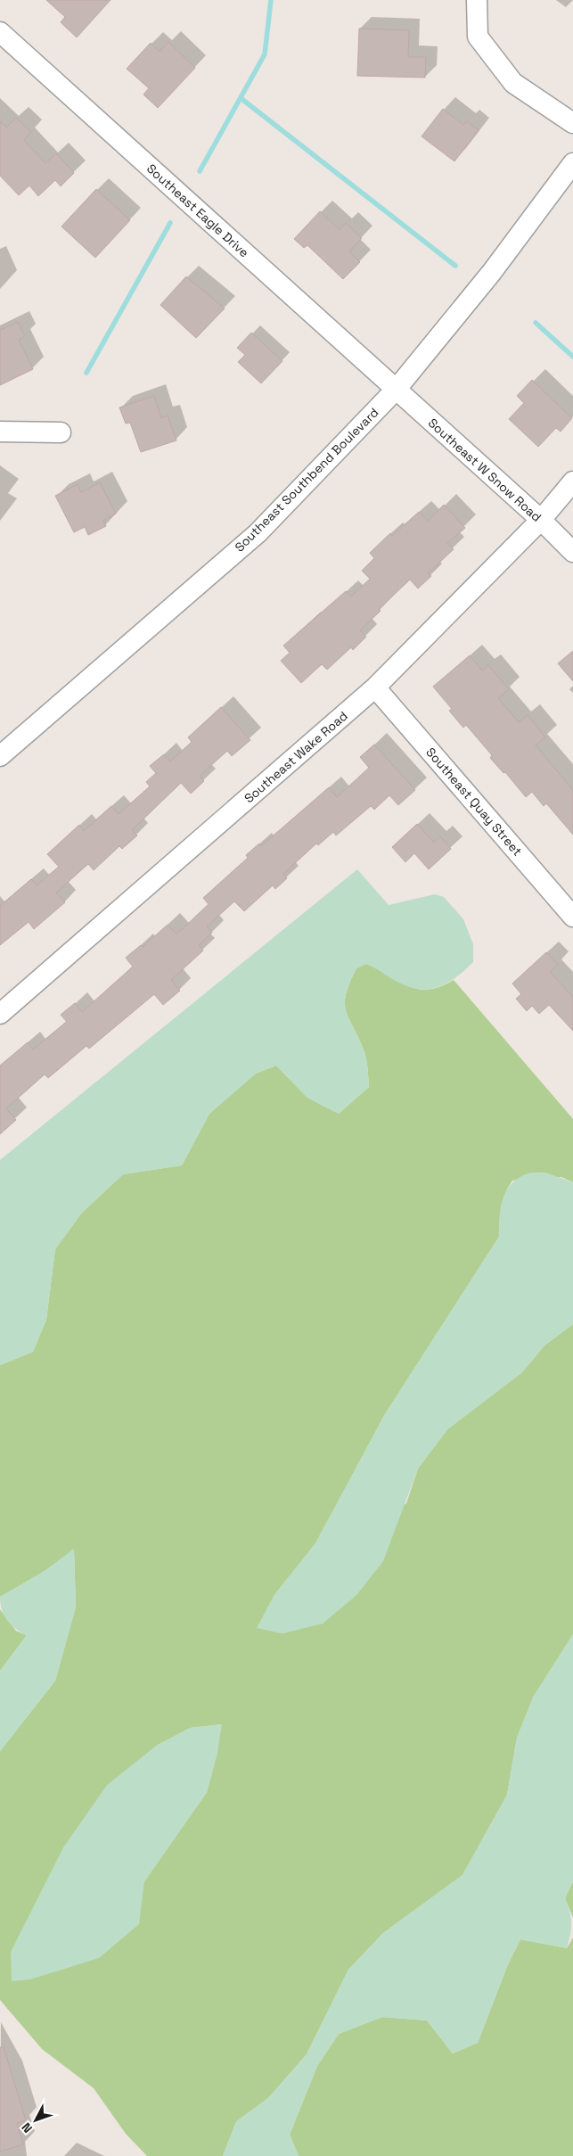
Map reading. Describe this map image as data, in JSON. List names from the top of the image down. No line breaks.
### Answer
{"streets":{"street":["Southeast Eagle Drive","Southeast W Snow Road","Southeast Southbend Boulevard","Southeast Wake Road","Southeast Quay Street"]},"crossings":[["Southeast Eagle Drive","Southeast W Snow Road"],["Southeast Eagle Drive","Southeast Southbend Boulevard"],["Southeast W Snow Road","Southeast Southbend Boulevard"],["Southeast W Snow Road","Southeast Wake Road"],["Southeast Wake Road","Southeast Quay Street"]],"north":"bottom left"}
